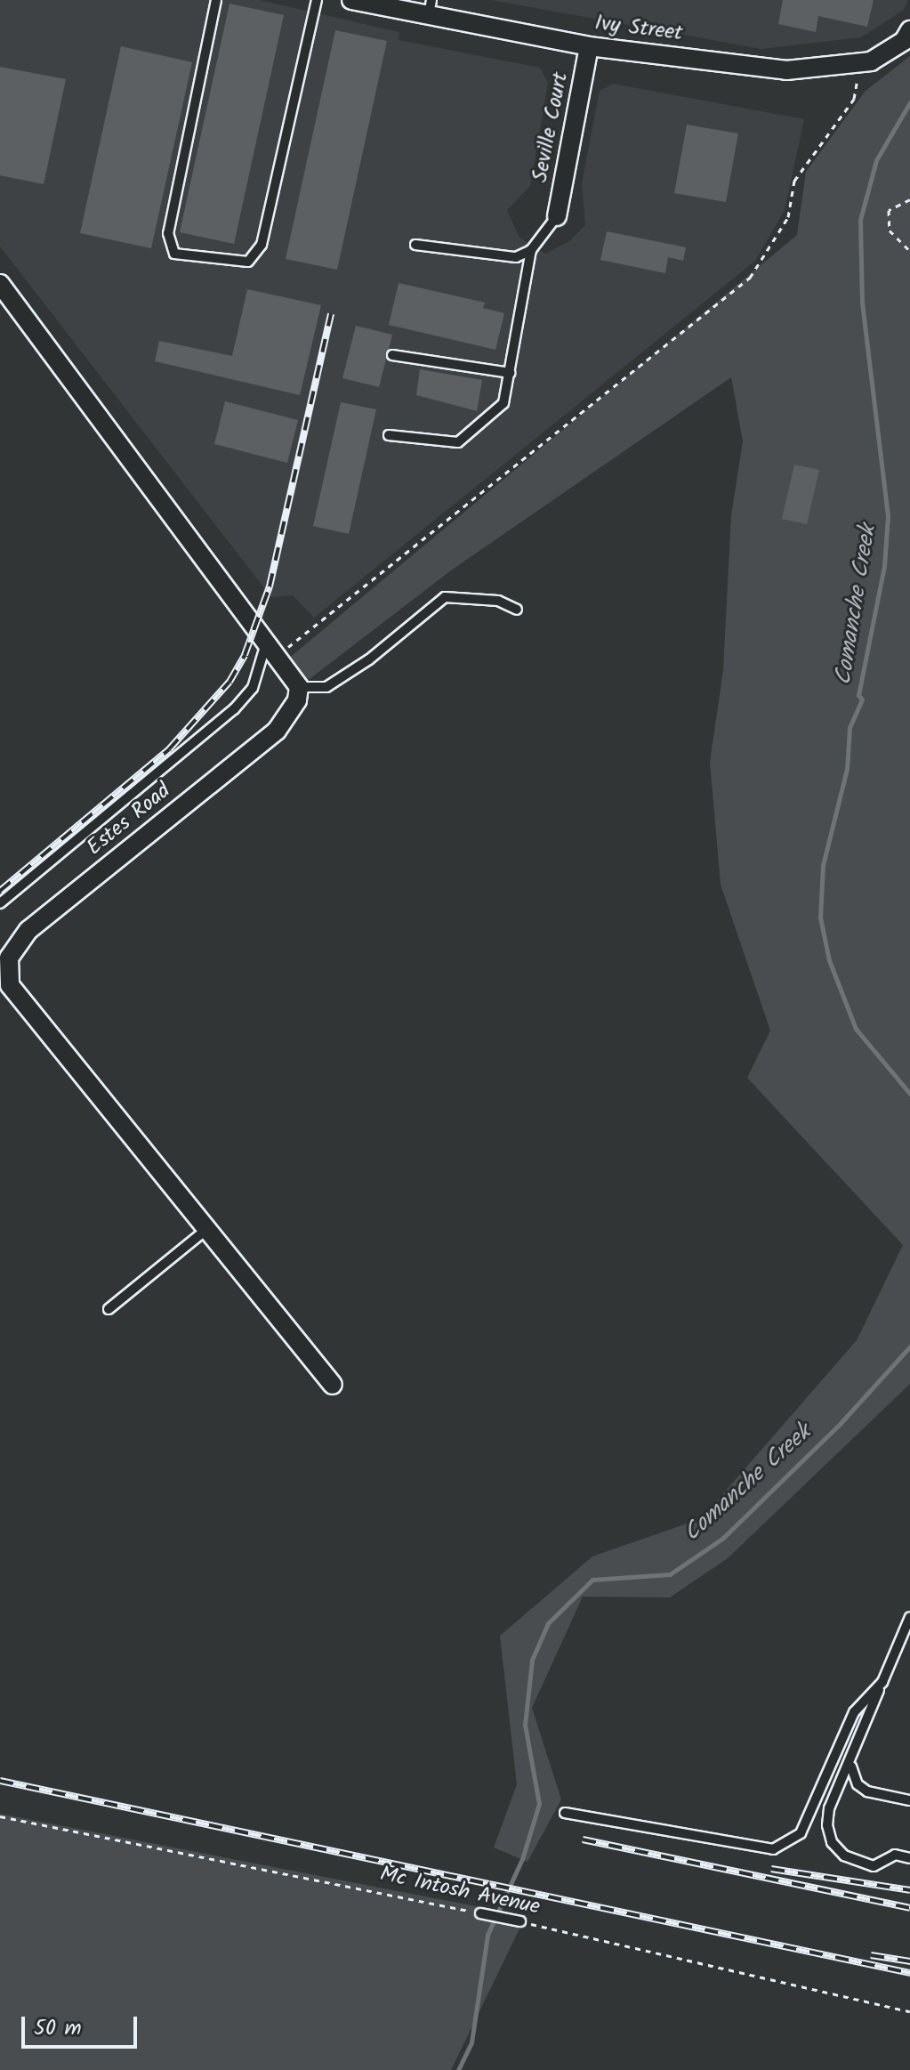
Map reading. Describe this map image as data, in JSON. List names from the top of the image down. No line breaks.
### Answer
{"streets":{"street":["Ivy Street","Seville Court","Estes Road"],"lane":["Mc Intosh Avenue"]},"crossings":[["Ivy Street","Seville Court"]],"water":["Comanche Creek"],"scale_bar":"50 m"}
